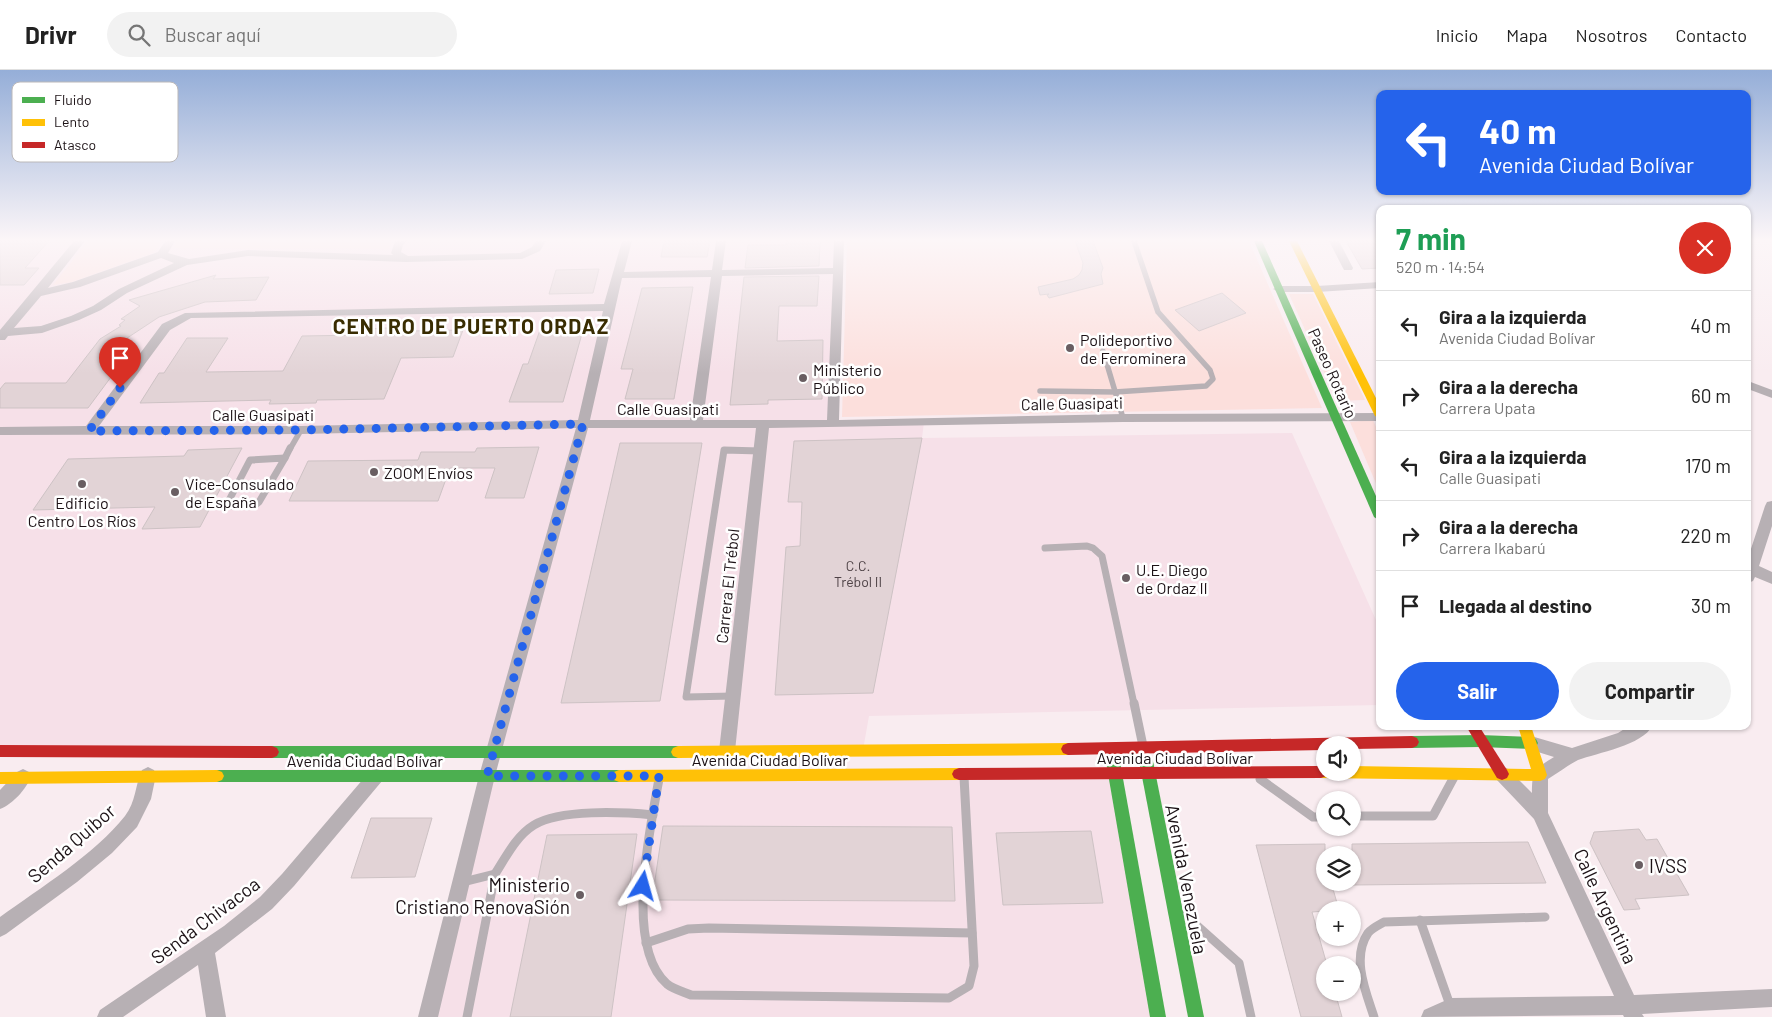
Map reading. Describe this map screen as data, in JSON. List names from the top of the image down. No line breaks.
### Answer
{"streets":{"street":["Paseo Rotario","Calle Guasipati","Carrera El Trébol","Avenida Ciudad Bolívar","Senda Quibor","Avenida Venezuela","Calle Argentina","Senda Chivacoa"]},"crossings":[["Paseo Rotario","Calle Guasipati"],["Calle Guasipati","Carrera El Trébol"],["Carrera El Trébol","Avenida Ciudad Bolívar"],["Avenida Ciudad Bolívar","Senda Quibor"],["Avenida Ciudad Bolívar","Avenida Venezuela"],["Avenida Ciudad Bolívar","Calle Argentina"],["Avenida Ciudad Bolívar","Senda Chivacoa"]],"districts":["CENTRO DE PUERTO ORDAZ"],"places":["Polideportivo de Ferrominera","Ministerio Público","ZOOM Envíos","Edificio Centro Los Ríos","Vice-Consulado de España","U.E. Diego de Ordaz II","IVSS","Ministerio Cristiano RenovaSión"],"house_numbers":["C.C. Trébol II"],"legend":["Fluido","Lento","Atasco"],"page":{"header":"Drivr","search":"Buscar aquí","nav":["Inicio","Mapa","Nosotros","Contacto"],"turn":["40 m","Avenida Ciudad Bolívar"],"heading":["7 min","520 m · 14:54"],"list":[{"name":"Gira a la izquierda","note":"Avenida Ciudad Bolívar","value":"40 m"},{"name":"Gira a la derecha","note":"Carrera Upata","value":"60 m"},{"name":"Gira a la izquierda","note":"Calle Guasipati","value":"170 m"},{"name":"Gira a la derecha","note":"Carrera Ikabarú","value":"220 m"},{"name":"Llegada al destino","value":"30 m"}],"buttons":["Salir","Compartir"],"map_buttons":["+","−"]}}
